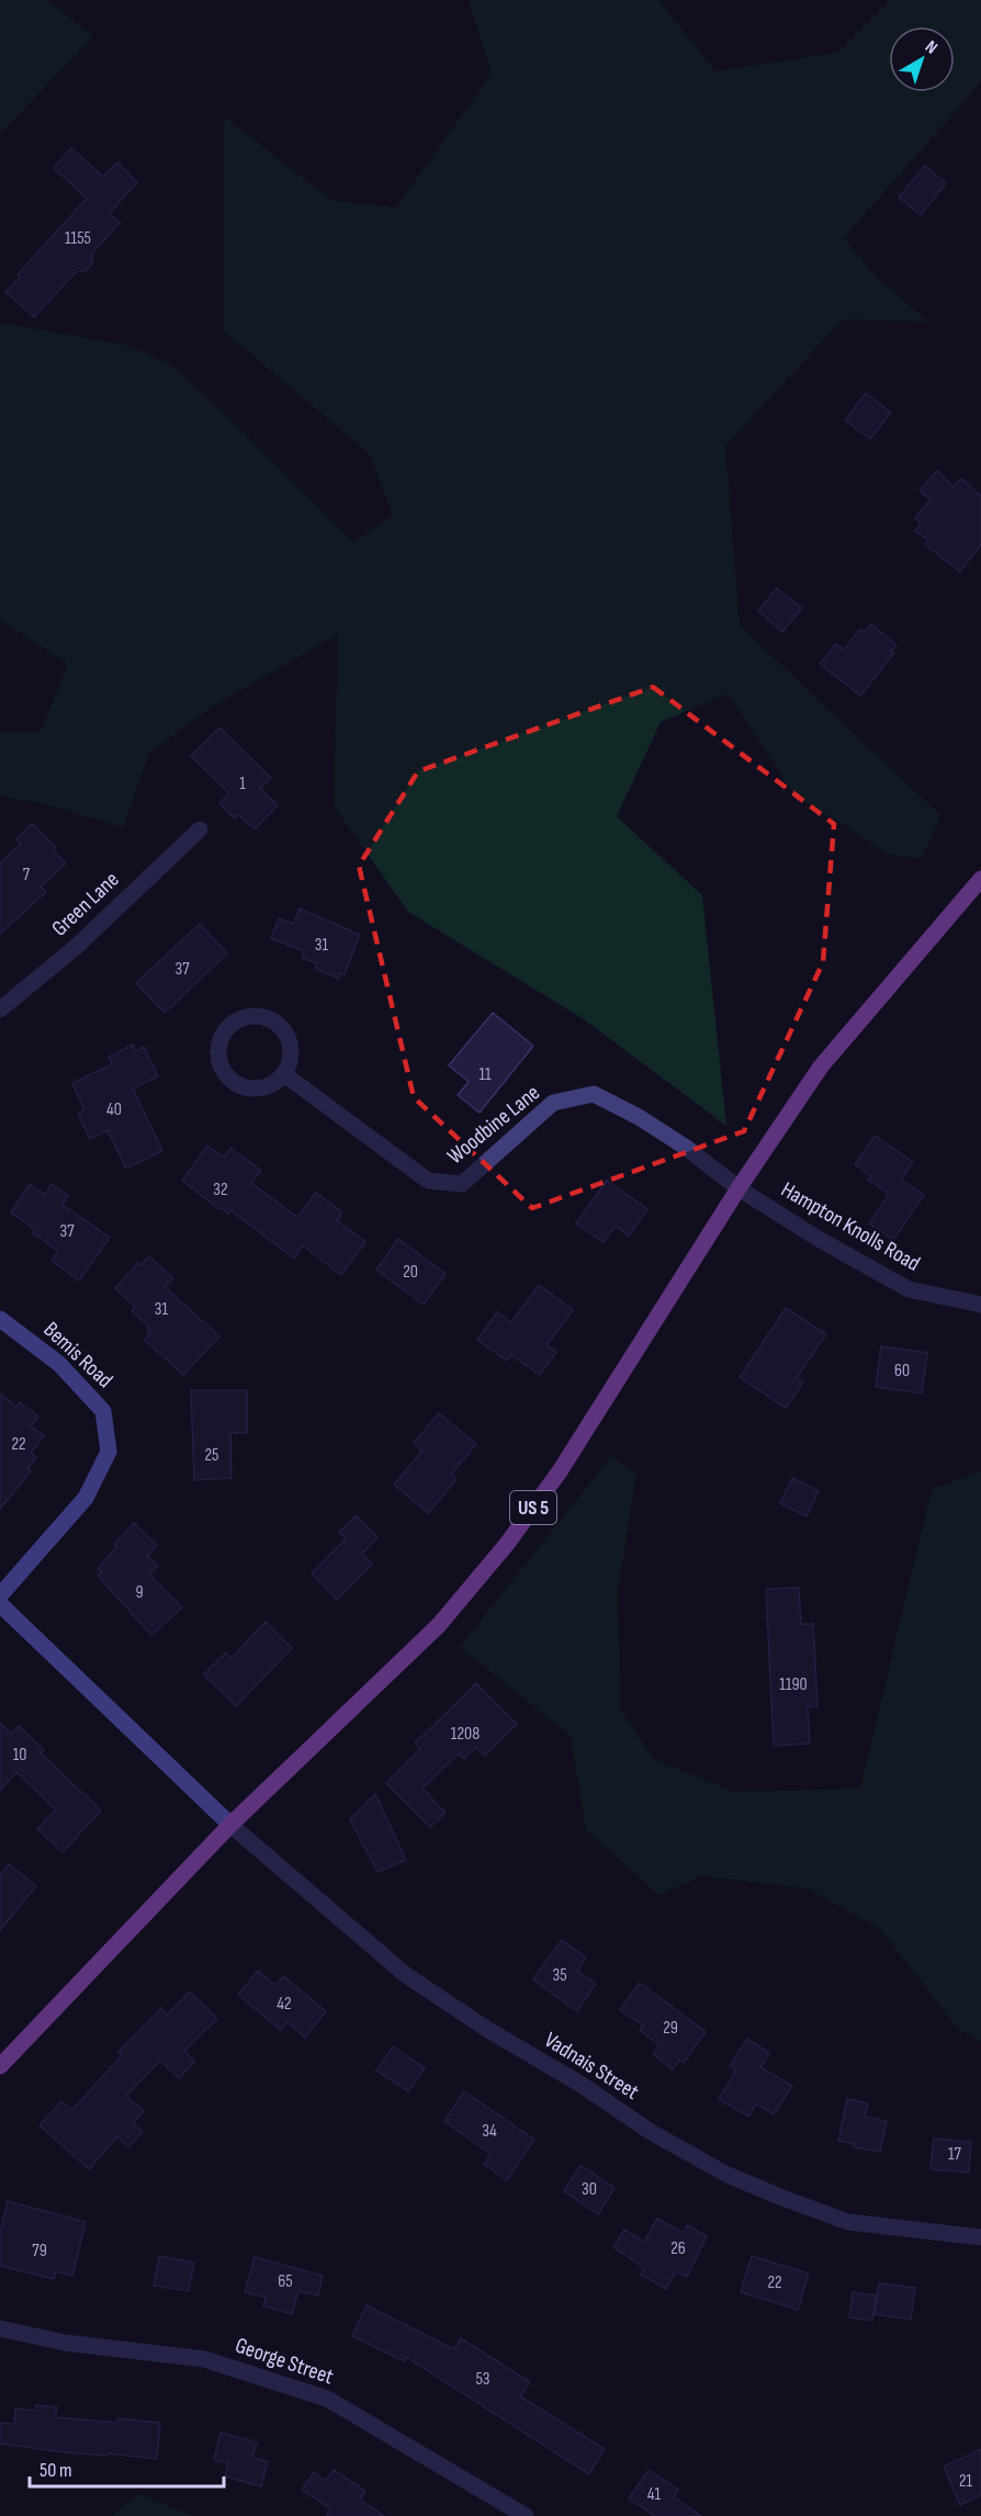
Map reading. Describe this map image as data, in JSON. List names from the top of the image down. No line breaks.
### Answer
{"streets":{"main road":["US 5"],"street":["Green Lane","Woodbine Lane","Hampton Knolls Road","Bemis Road","Vadnais Street","George Street"]},"crossings":[["Woodbine Lane","Hampton Knolls Road"],["Woodbine Lane","US 5"],["Hampton Knolls Road","US 5"],["US 5","Vadnais Street"]],"house_numbers":["1155","1","7","31","37","11","40","32","37","20","31","60","22","25","9","1190","1208","10","35","42","29","34","17","30","26","79","65","22","53","21","41"],"scale_bar":"50 m","north":"top right"}
